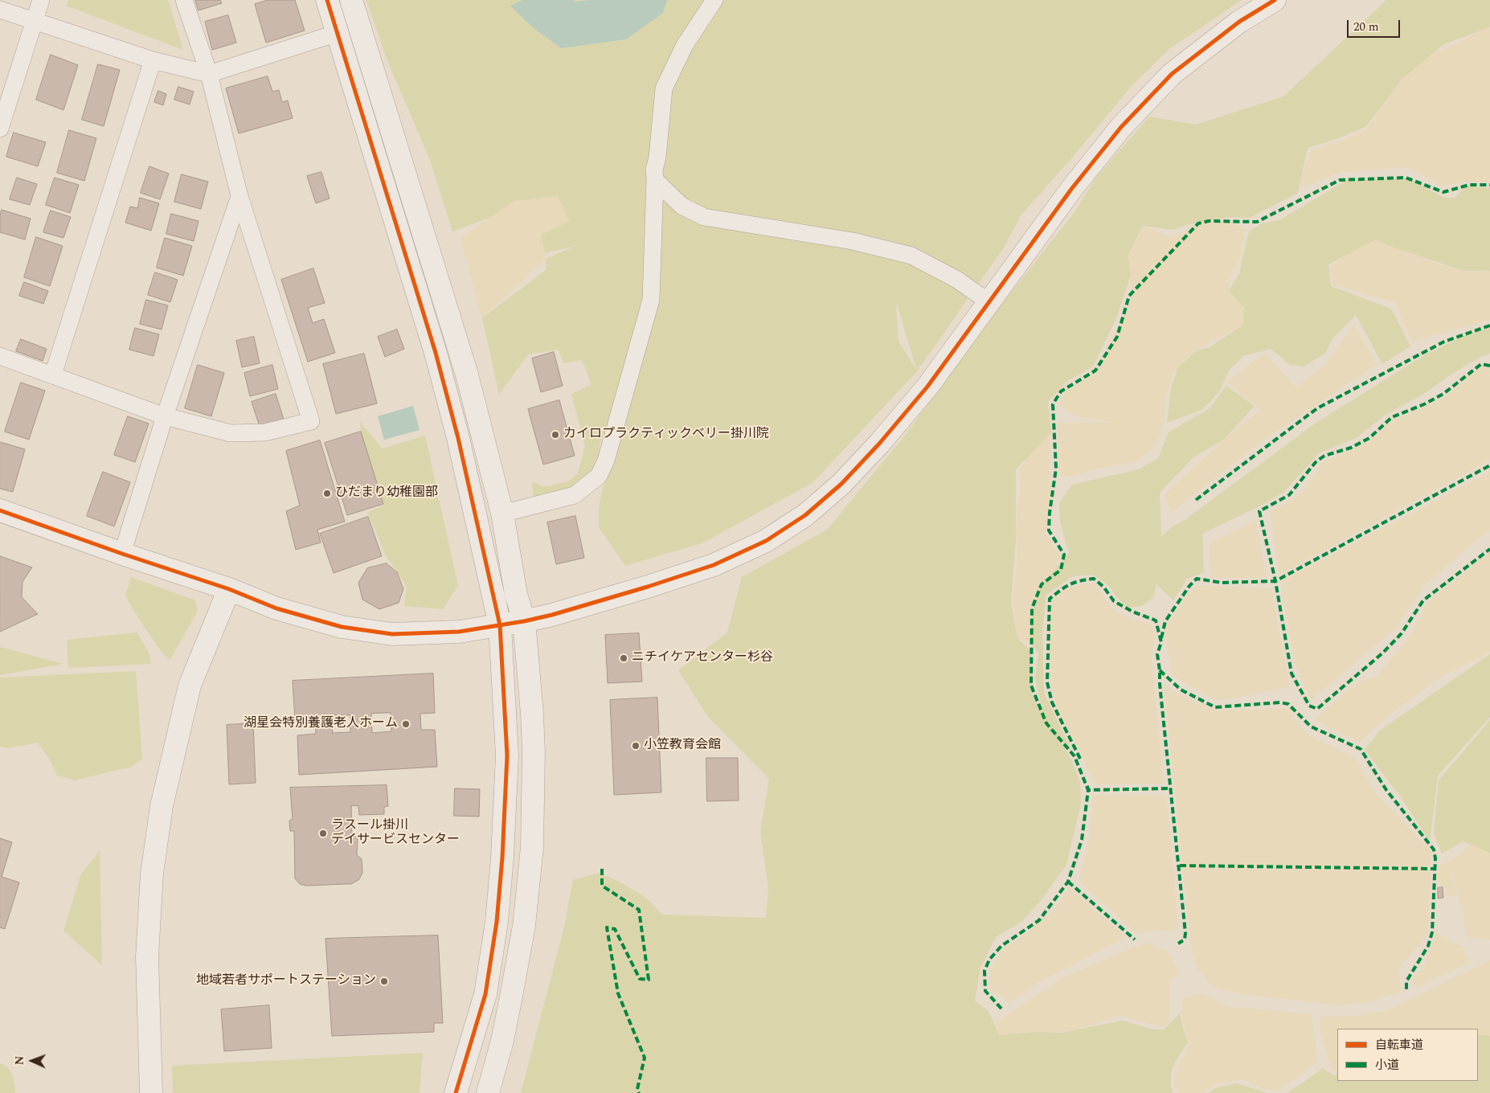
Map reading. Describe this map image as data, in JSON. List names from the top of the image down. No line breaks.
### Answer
{"places":["カイロプラクティックベリー掛川院","ひだまり幼稚園部","ニチイケアセンター杉谷","湖星会特別養護老人ホーム","小笠教育会館","ラスール掛川 デイサービスセンター","地域若者サポートステーション"],"legend":["自転車道","小道"],"scale_bar":"20 m","north":"left"}
